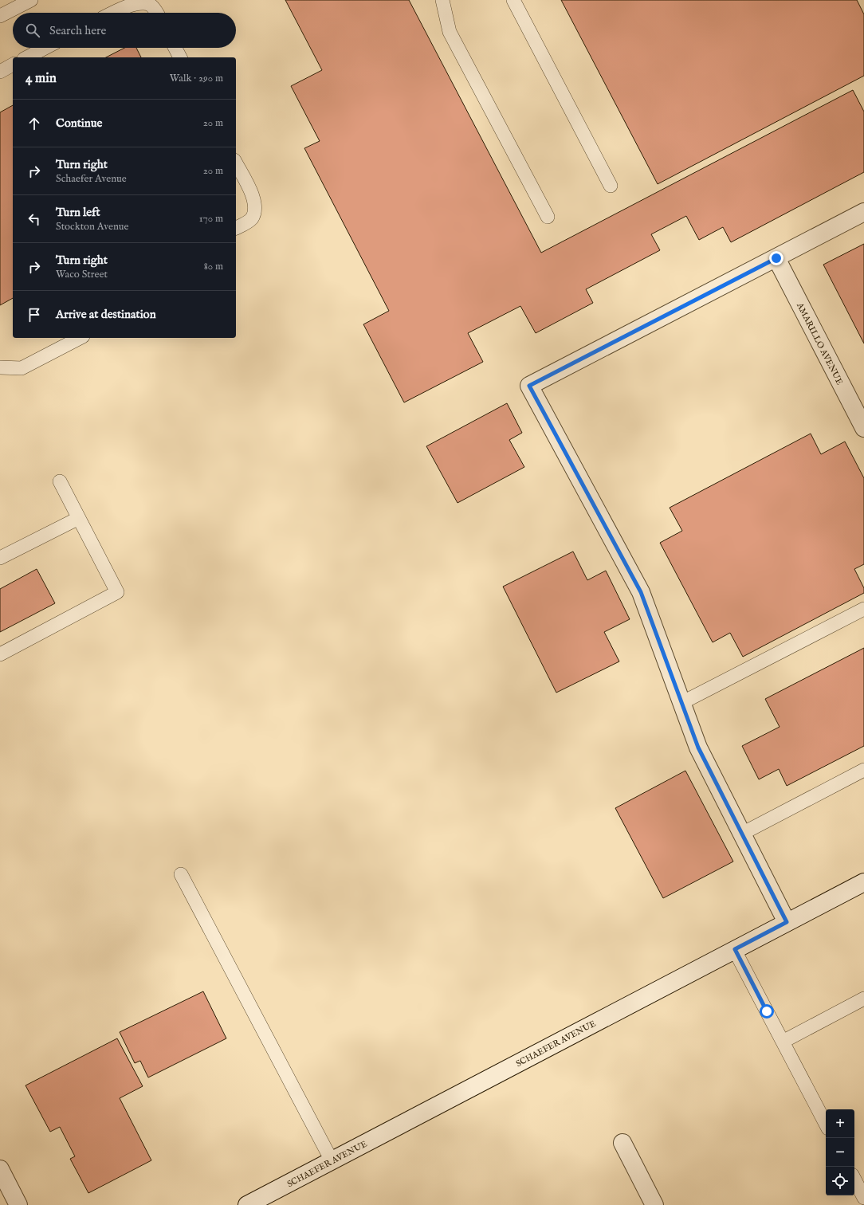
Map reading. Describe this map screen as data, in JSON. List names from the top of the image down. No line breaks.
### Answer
{"streets":{"street":["AMARILLO AVENUE","SCHAEFER AVENUE"]},"page":{"search":"Search here","heading":["4 min","Walk · 290 m"],"list":[["Continue","20 m"],["Turn right","Schaefer Avenue","20 m"],["Turn left","Stockton Avenue","170 m"],["Turn right","Waco Street","80 m"],"Arrive at destination"],"map_buttons":["+","−"]}}
